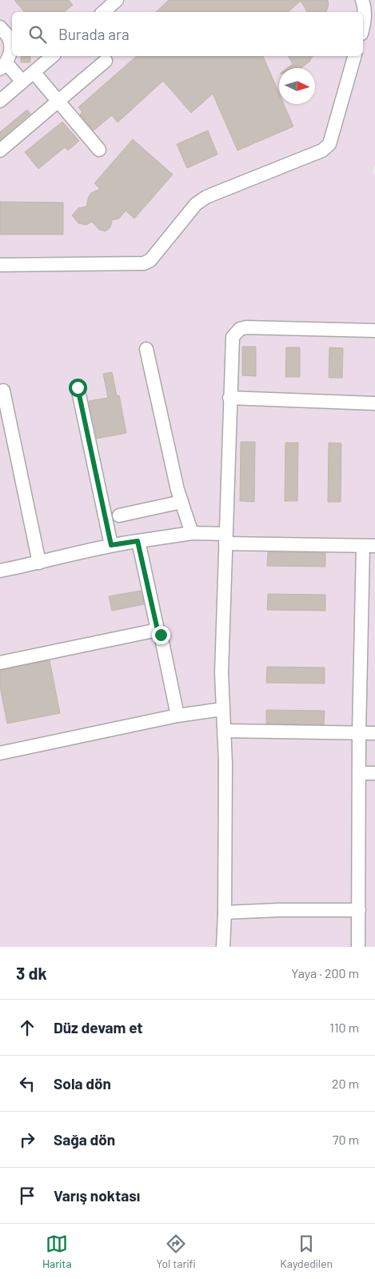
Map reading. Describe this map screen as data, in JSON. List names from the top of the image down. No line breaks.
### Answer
{"north":"right","page":{"search":"Burada ara","heading":["3 dk","Yaya · 200 m"],"list":[["Düz devam et","110 m"],["Sola dön","20 m"],["Sağa dön","70 m"],"Varış noktası"],"nav":["Harita","Yol tarifi","Kaydedilen"]}}
